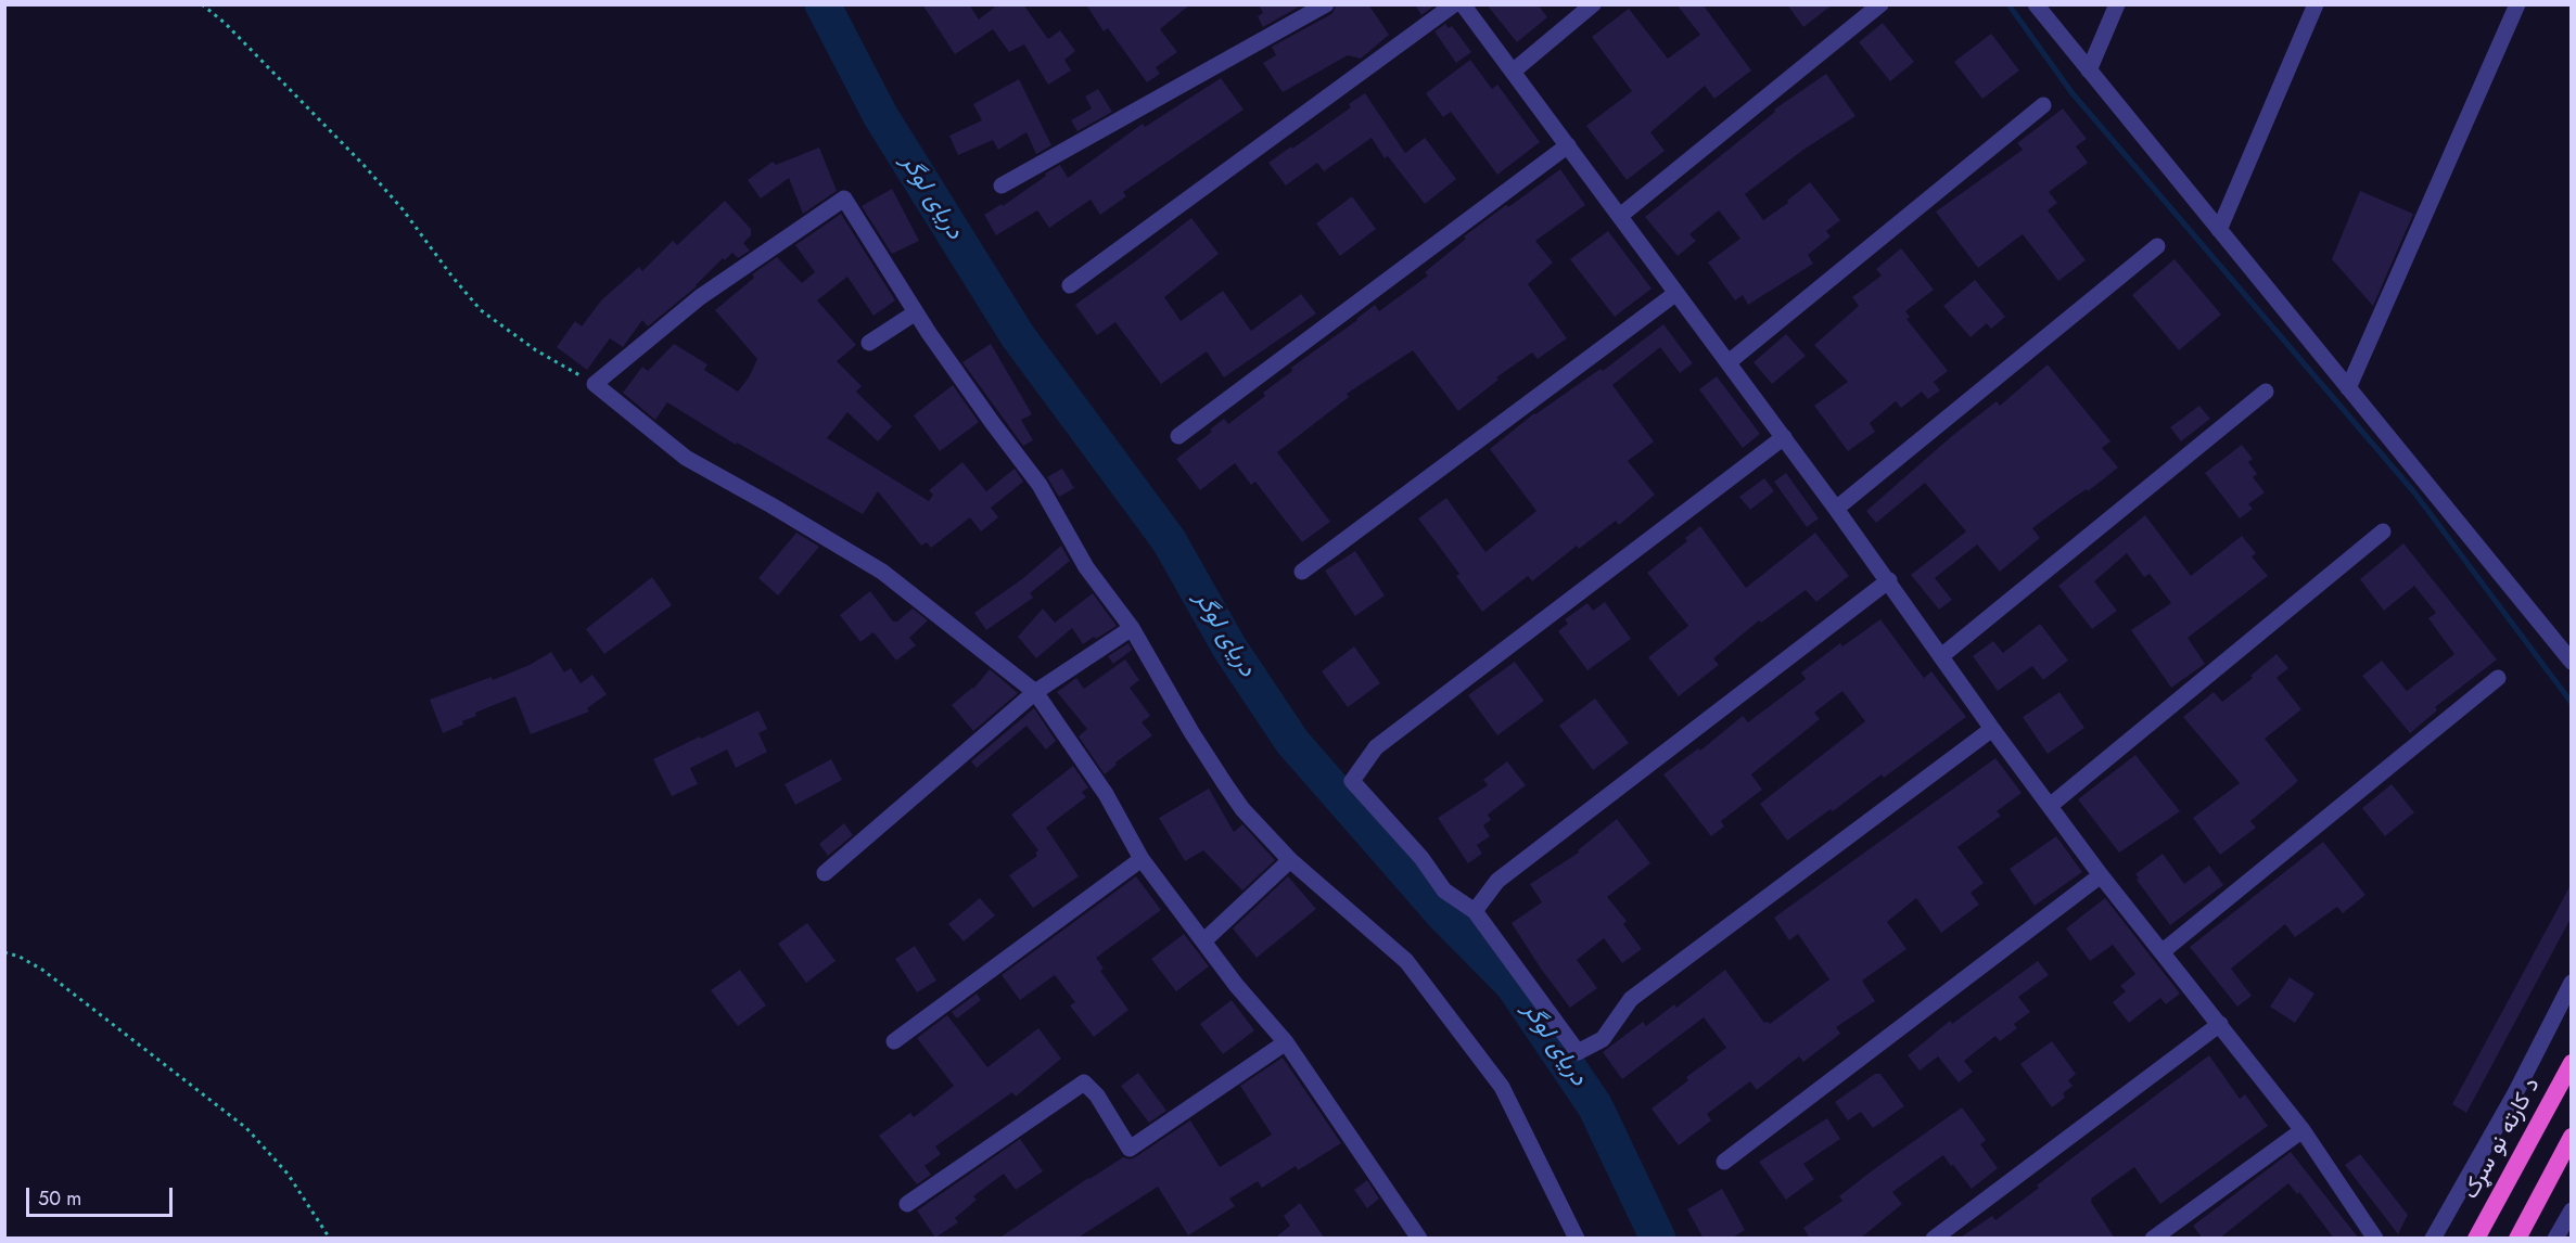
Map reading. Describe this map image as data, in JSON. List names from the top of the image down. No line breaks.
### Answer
{"streets":{"highway":["د کارته نو سړک"]},"water":["دریای لوگر"],"scale_bar":"50 m"}
